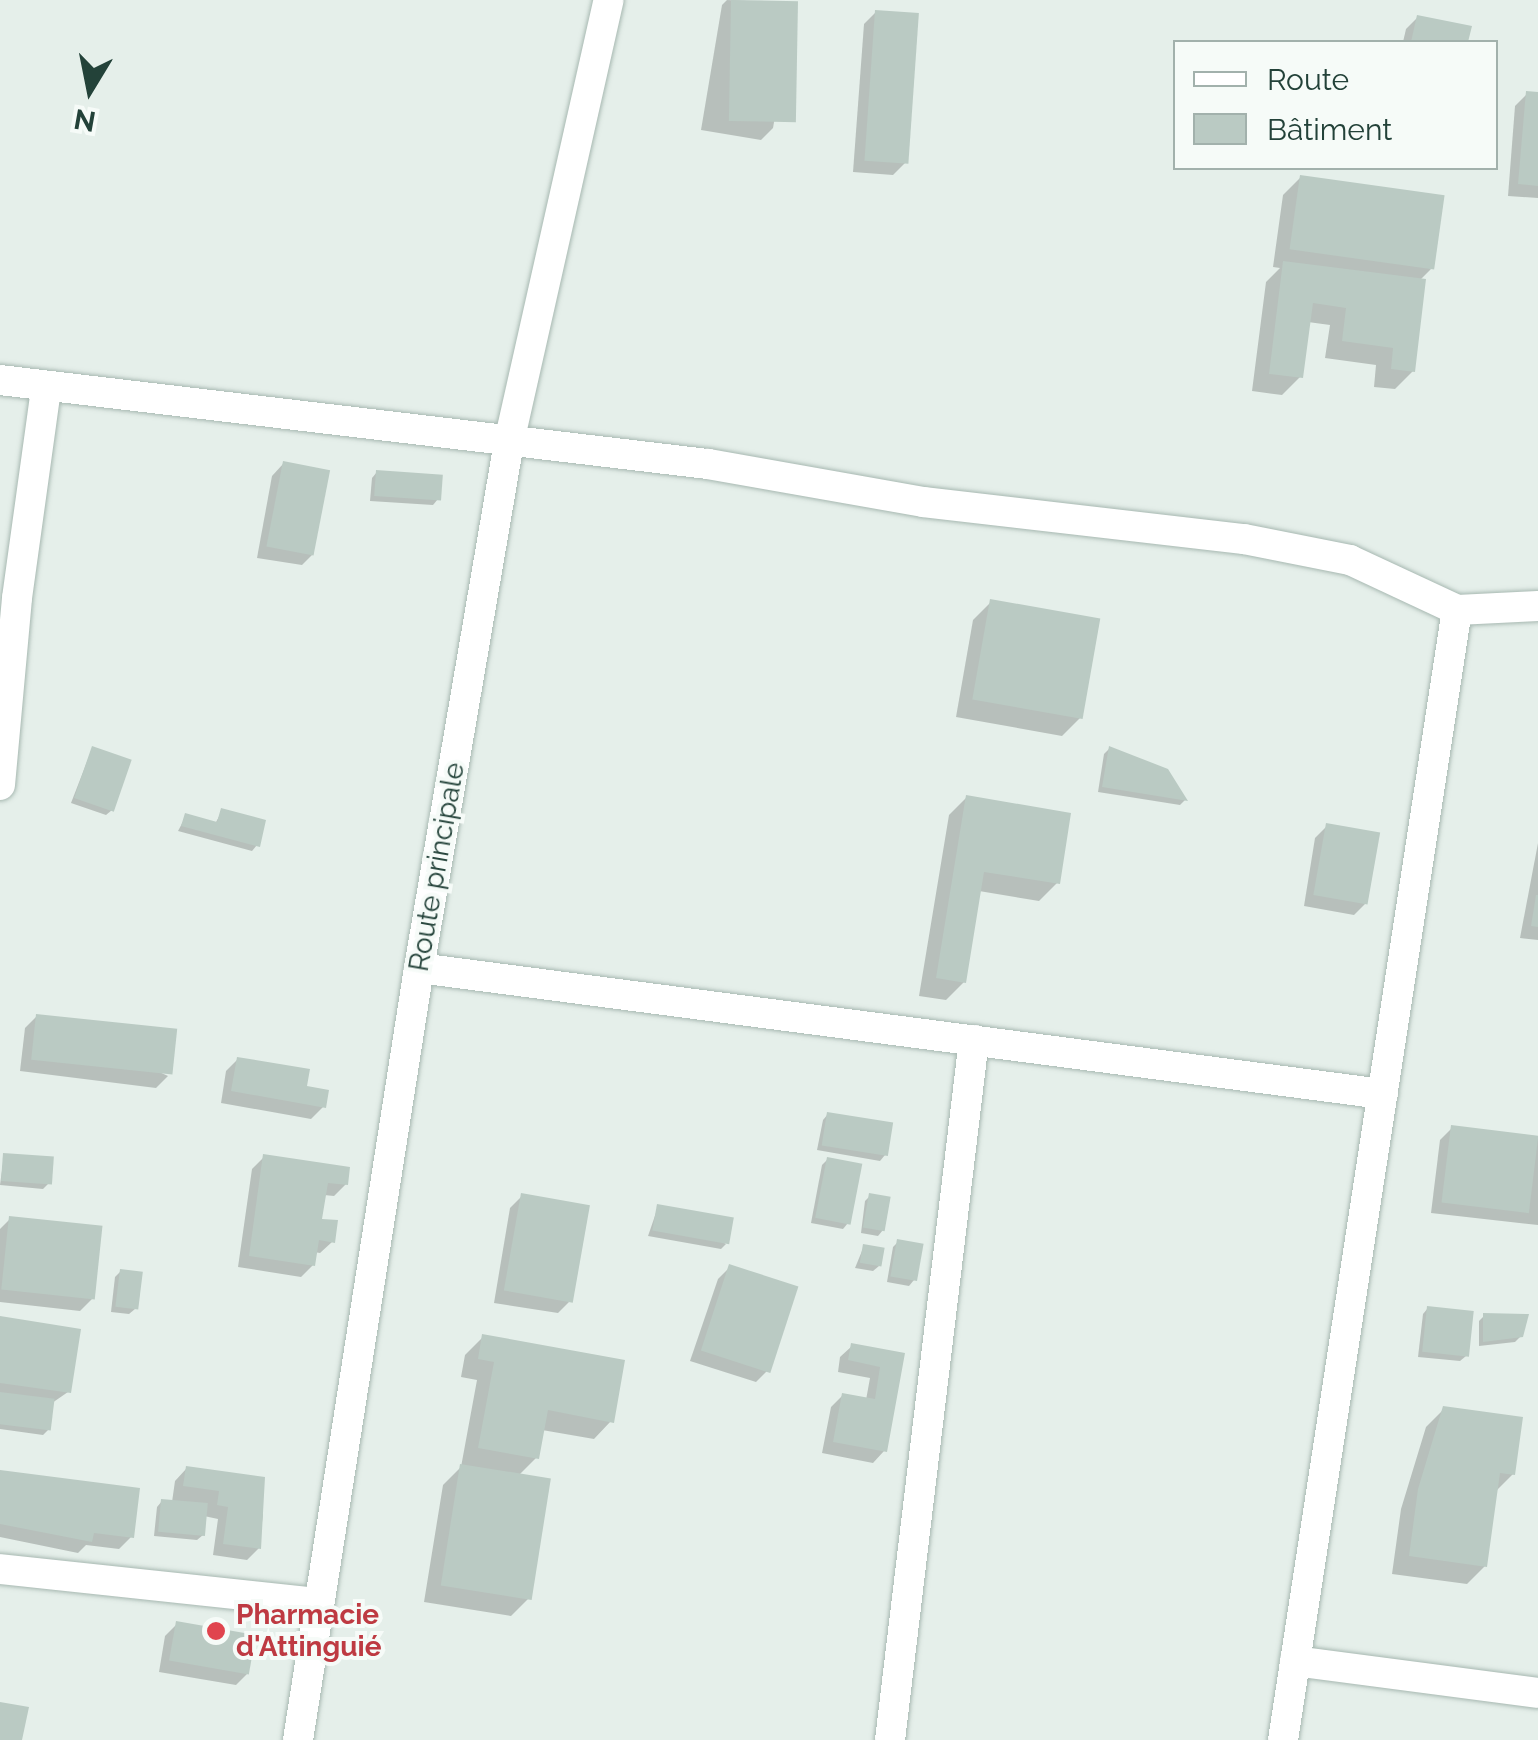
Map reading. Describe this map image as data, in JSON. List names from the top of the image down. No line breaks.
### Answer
{"streets":{"street":["Route principale"]},"places":["Pharmacie d'Attinguié"],"legend":["Route","Bâtiment"],"north":"bottom"}
